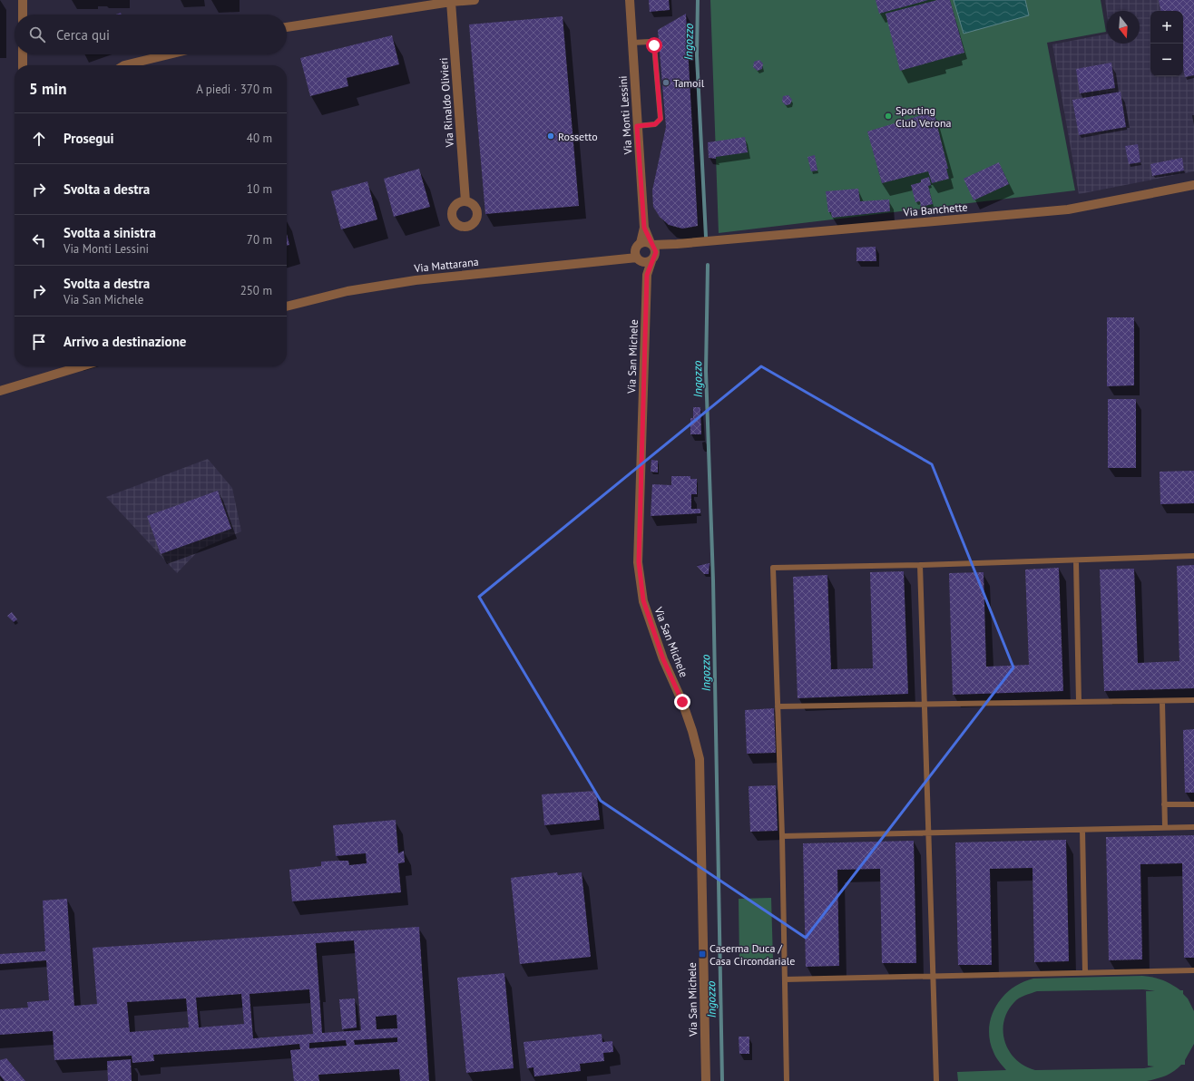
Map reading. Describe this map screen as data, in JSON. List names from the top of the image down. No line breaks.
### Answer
{"streets":{"street":["Via Rinaldo Olivieri","Via Monti Lessini","Via Banchette","Via Mattarana","Via San Michele"]},"crossings":[["Via Monti Lessini","Via Banchette"],["Via Monti Lessini","Via Mattarana"],["Via Monti Lessini","Via San Michele"],["Via Banchette","Via Mattarana"],["Via Banchette","Via San Michele"],["Via Mattarana","Via San Michele"]],"water":["Ingozzo"],"places":{"other":["Tamoil","Sporting Club Verona","Rossetto"],"transit":["Caserma Duca / Casa Circondariale"]},"north":"bottom","page":{"map_buttons":["+","−"],"search":"Cerca qui","heading":["5 min","A piedi · 370 m"],"list":[["Prosegui","40 m"],["Svolta a destra","10 m"],["Svolta a sinistra","Via Monti Lessini","70 m"],["Svolta a destra","Via San Michele","250 m"],"Arrivo a destinazione"]}}
